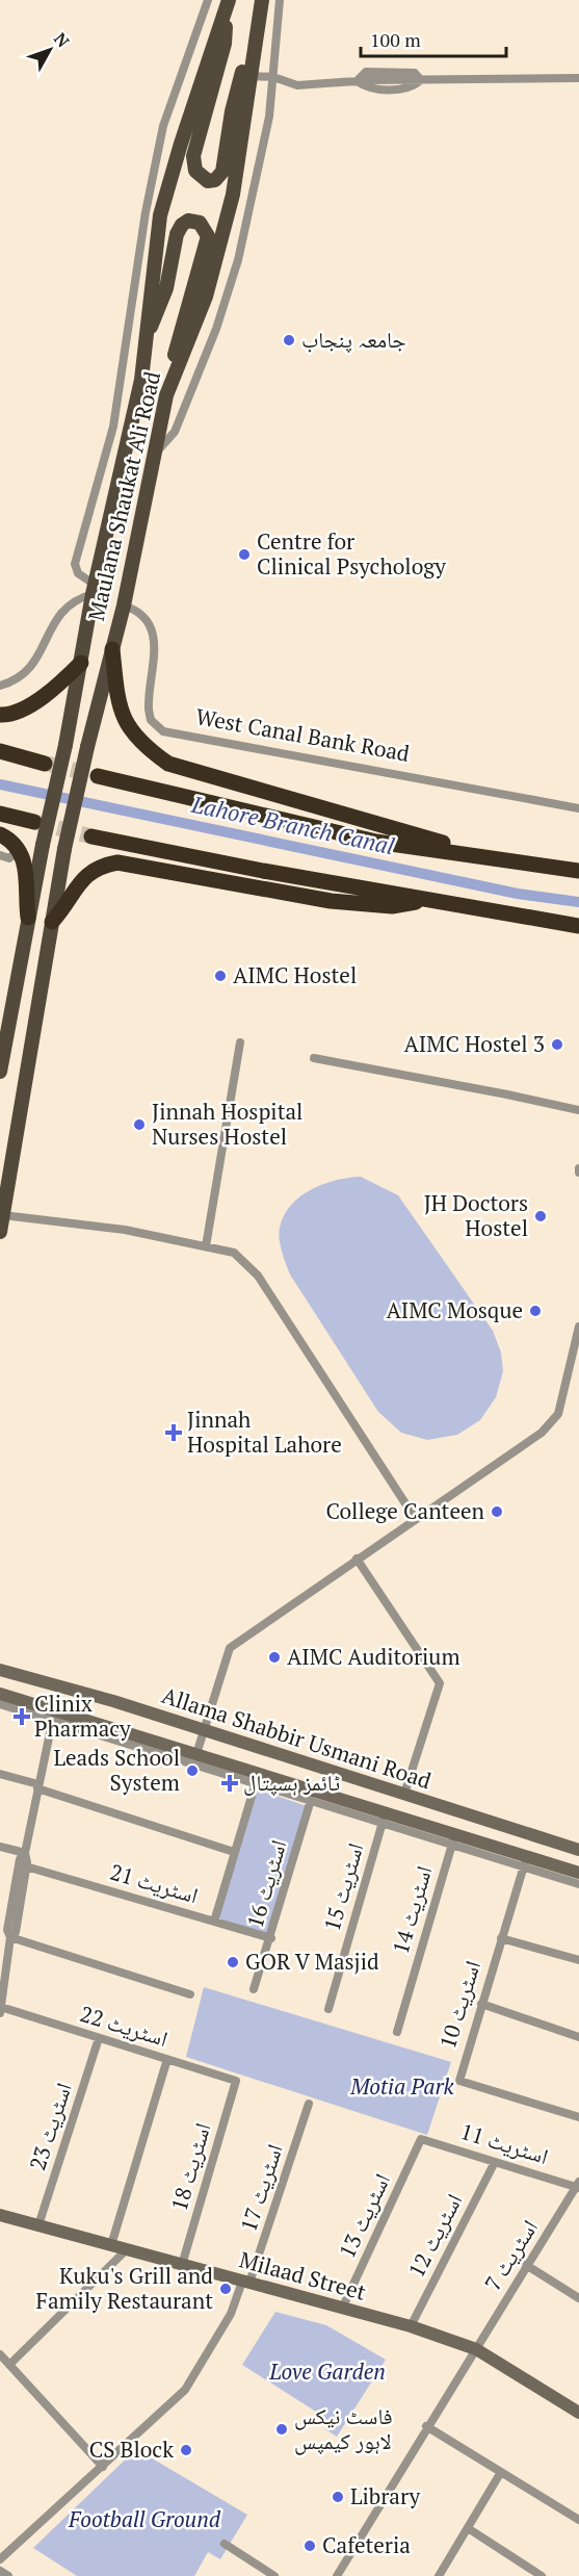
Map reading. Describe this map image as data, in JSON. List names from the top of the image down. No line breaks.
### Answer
{"streets":{"main road":["Maulana Shaukat Ali Road","Allama Shabbir Usmani Road","Milaad Street"],"street":["West Canal Bank Road","اسٹریٹ 21","اسٹریٹ 16","اسٹریٹ 15","اسٹریٹ 14","اسٹریٹ 10","اسٹریٹ 22","اسٹریٹ 23","اسٹریٹ 11","اسٹریٹ 18","اسٹریٹ 17","اسٹریٹ 13","اسٹریٹ 12","اسٹریٹ 7"]},"crossings":[["Maulana Shaukat Ali Road","West Canal Bank Road"],["Allama Shabbir Usmani Road","اسٹریٹ 16"],["Allama Shabbir Usmani Road","اسٹریٹ 15"],["Allama Shabbir Usmani Road","اسٹریٹ 14"],["Allama Shabbir Usmani Road","اسٹریٹ 10"],["اسٹریٹ 21","اسٹریٹ 16"],["اسٹریٹ 22","اسٹریٹ 23"],["اسٹریٹ 22","اسٹریٹ 18"],["اسٹریٹ 23","Milaad Street"],["اسٹریٹ 11","اسٹریٹ 13"],["اسٹریٹ 11","اسٹریٹ 12"],["اسٹریٹ 11","اسٹریٹ 7"],["اسٹریٹ 18","Milaad Street"],["اسٹریٹ 17","Milaad Street"],["اسٹریٹ 13","Milaad Street"],["اسٹریٹ 12","Milaad Street"],["اسٹریٹ 7","Milaad Street"]],"water":["Lahore Branch Canal"],"parks":["Motia Park","Love Garden","Football Ground"],"places":{"other":["جامعہ پنجاب","Centre for Clinical Psychology","AIMC Hostel","AIMC Hostel 3","Jinnah Hospital Nurses Hostel","JH Doctors Hostel","AIMC Mosque","College Canteen","AIMC Auditorium","Leads School System","GOR V Masjid","Kuku's Grill and Family Restaurant","فاسٹ نیکس لاہور کیمپس","CS Block","Library","Cafeteria"],"health":["Jinnah Hospital Lahore","Clinix Pharmacy","ٹائمز ہسپتال"]},"scale_bar":"100 m","north":"top right"}
